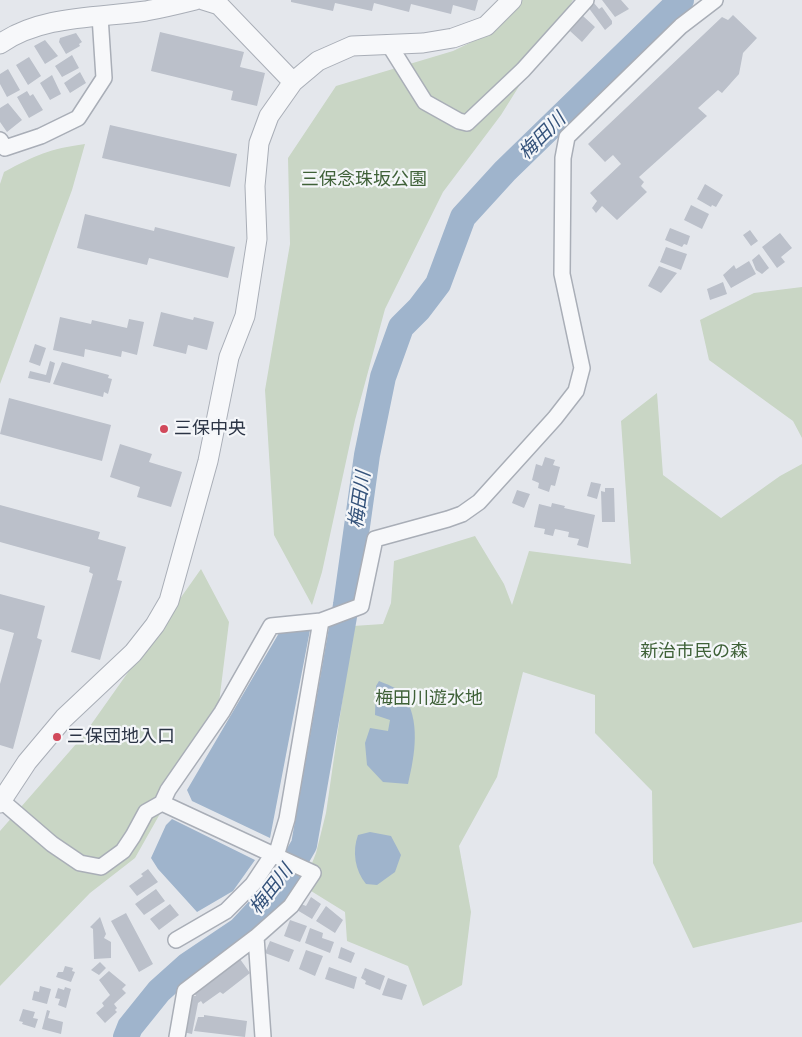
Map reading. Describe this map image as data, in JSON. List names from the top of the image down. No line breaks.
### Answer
{"water":["梅田川"],"parks":["三保念珠坂公園","新治市民の森","梅田川遊水地"],"places":["三保中央","三保団地入口"]}
